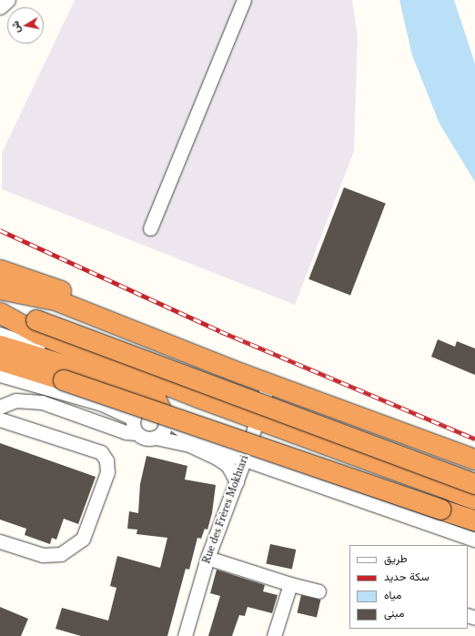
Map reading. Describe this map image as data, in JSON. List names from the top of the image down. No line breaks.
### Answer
{"streets":{"street":["Rue des Frères Mokhtari"]},"legend":["طريق","سكة حديد","مياه","مبنى"],"north":"left"}
